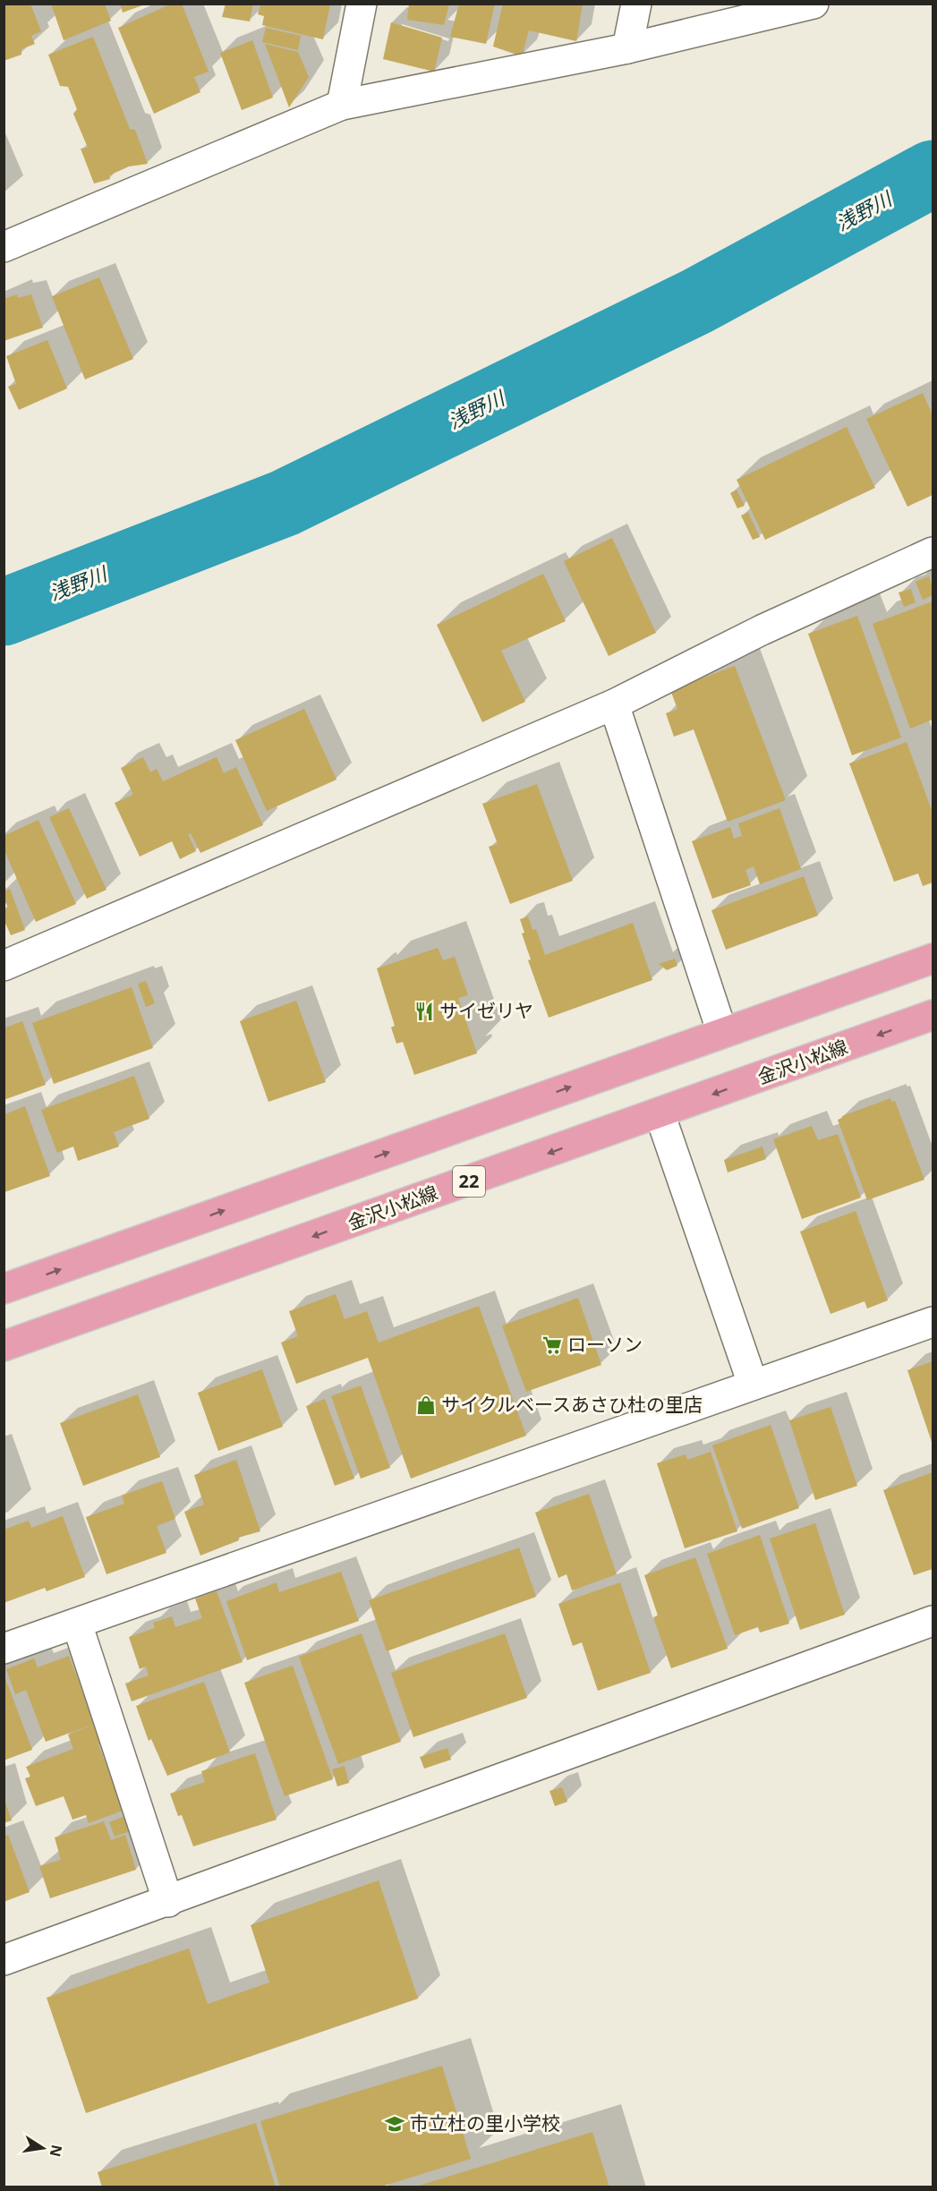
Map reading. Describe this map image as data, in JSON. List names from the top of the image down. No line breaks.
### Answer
{"streets":{"main road":["金沢小松線","22"]},"water":["浅野川"],"places":{"restaurant":["サイゼリヤ"],"supermarket":["ローソン"],"shop":["サイクルベースあさひ杜の里店"],"school or university":["市立杜の里小学校"]},"north":"right"}
